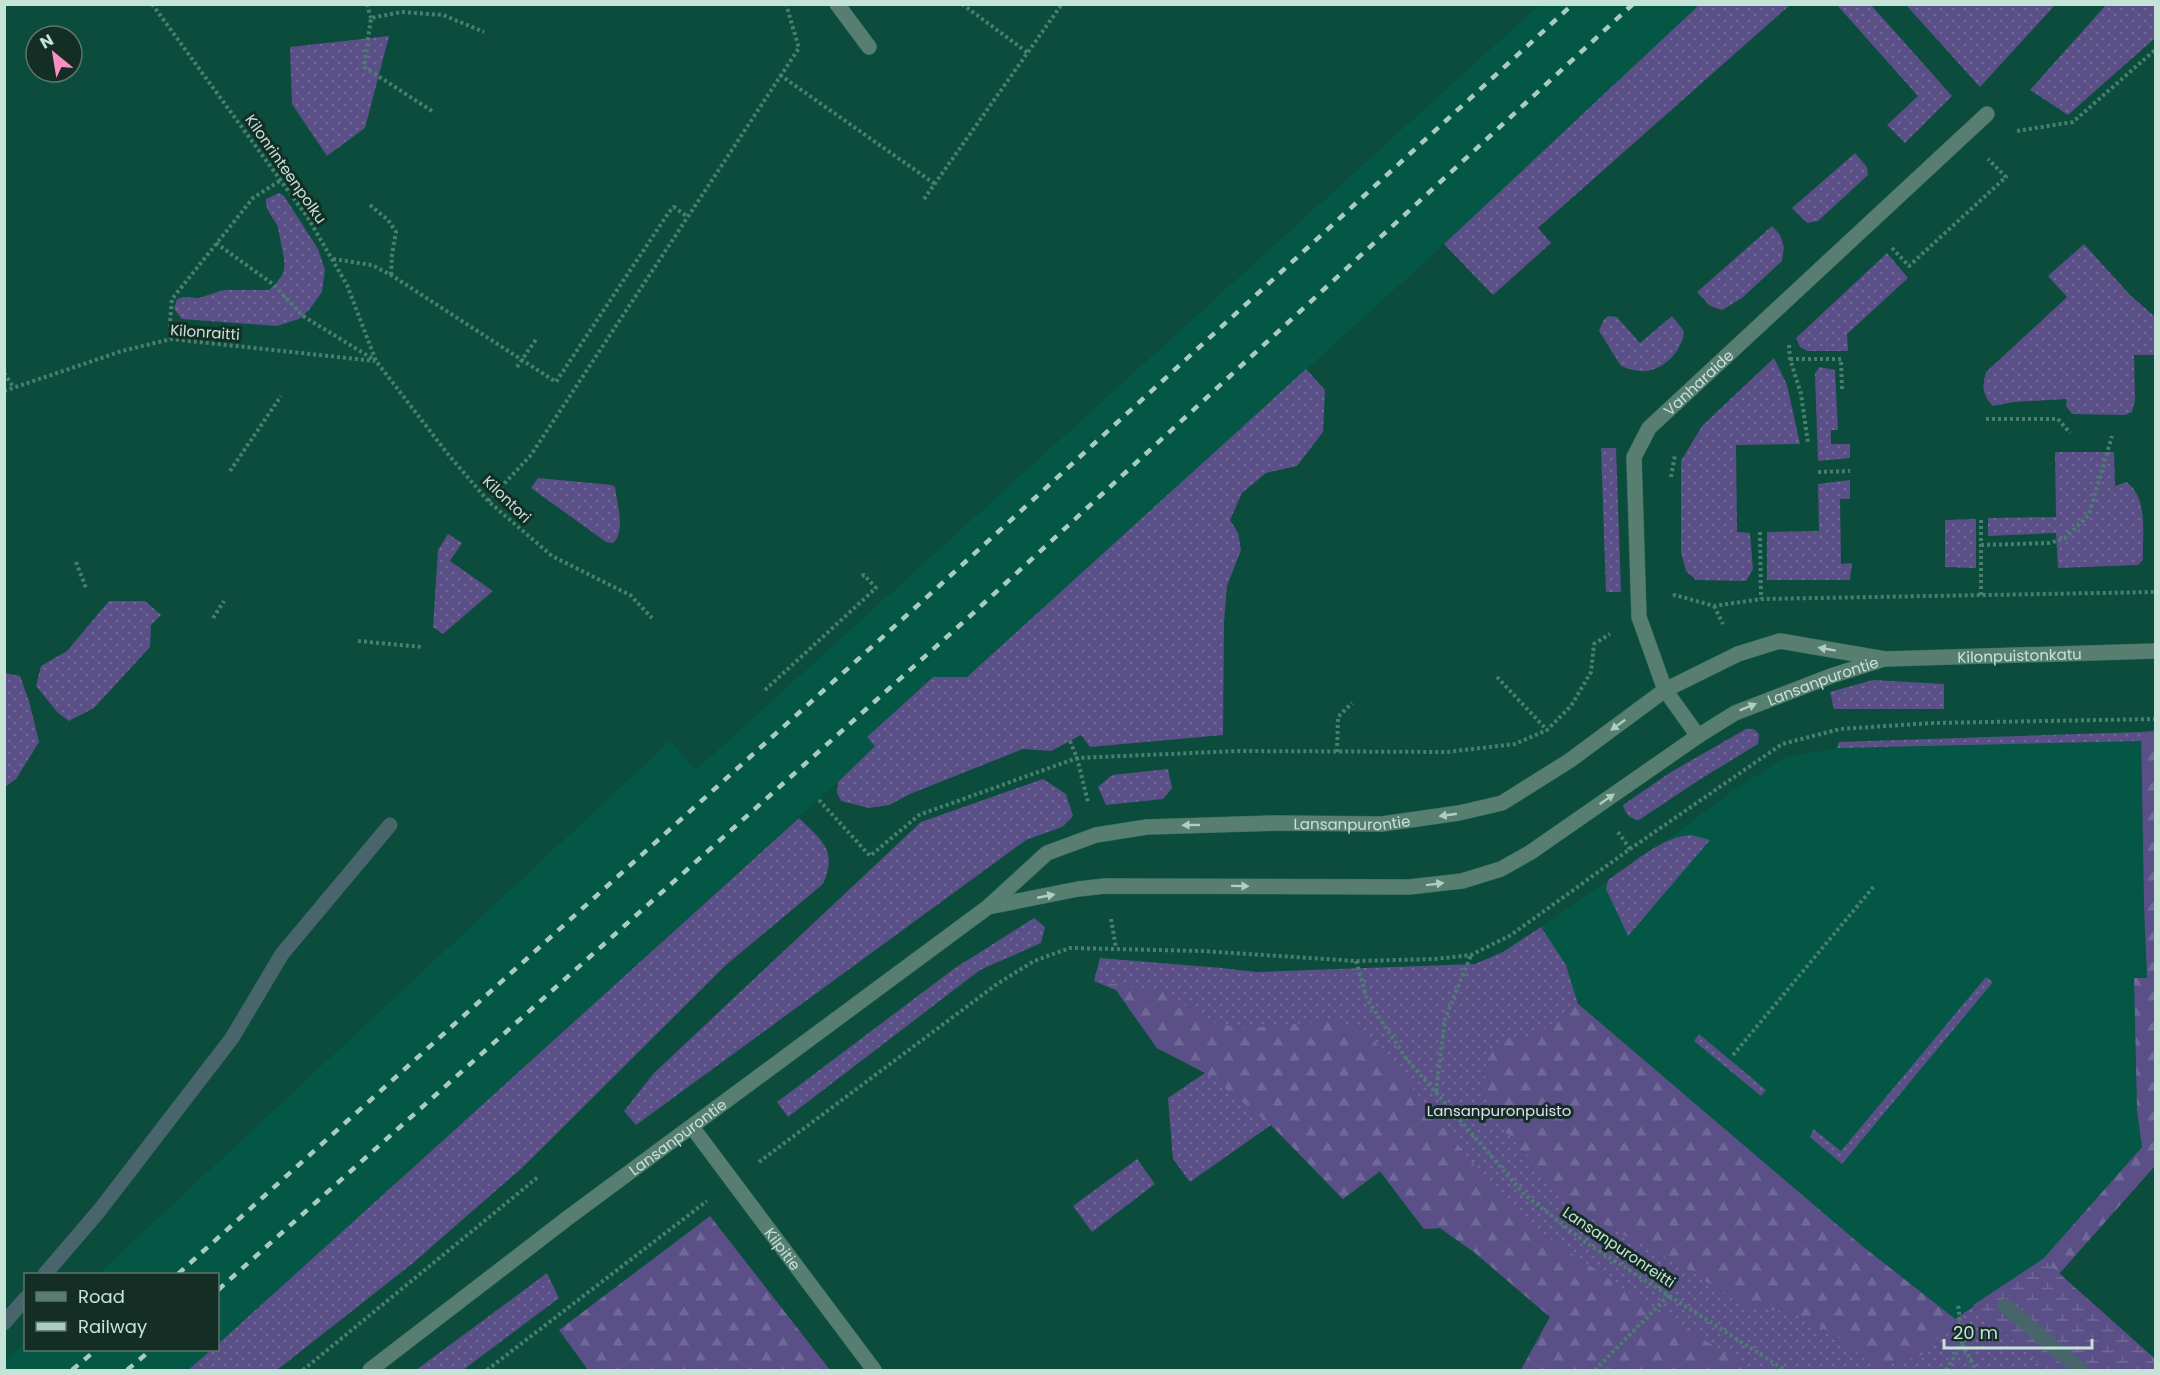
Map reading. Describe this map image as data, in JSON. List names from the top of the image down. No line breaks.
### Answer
{"streets":{"street":["Vanharaide","Kilonpuistonkatu","Lansanpurontie","Kilpitie"],"path":["Kilonrinteenpolku","Kilonraitti","Kilontori","Lansanpuronreitti"]},"crossings":[["Kilonrinteenpolku","Kilonraitti"],["Kilonrinteenpolku","Kilontori"],["Kilonraitti","Kilontori"],["Vanharaide","Lansanpurontie"],["Kilonpuistonkatu","Lansanpurontie"],["Lansanpurontie","Kilpitie"]],"parks":["Lansanpuronpuisto"],"legend":["Road","Railway"],"scale_bar":"20 m","north":"top left"}
